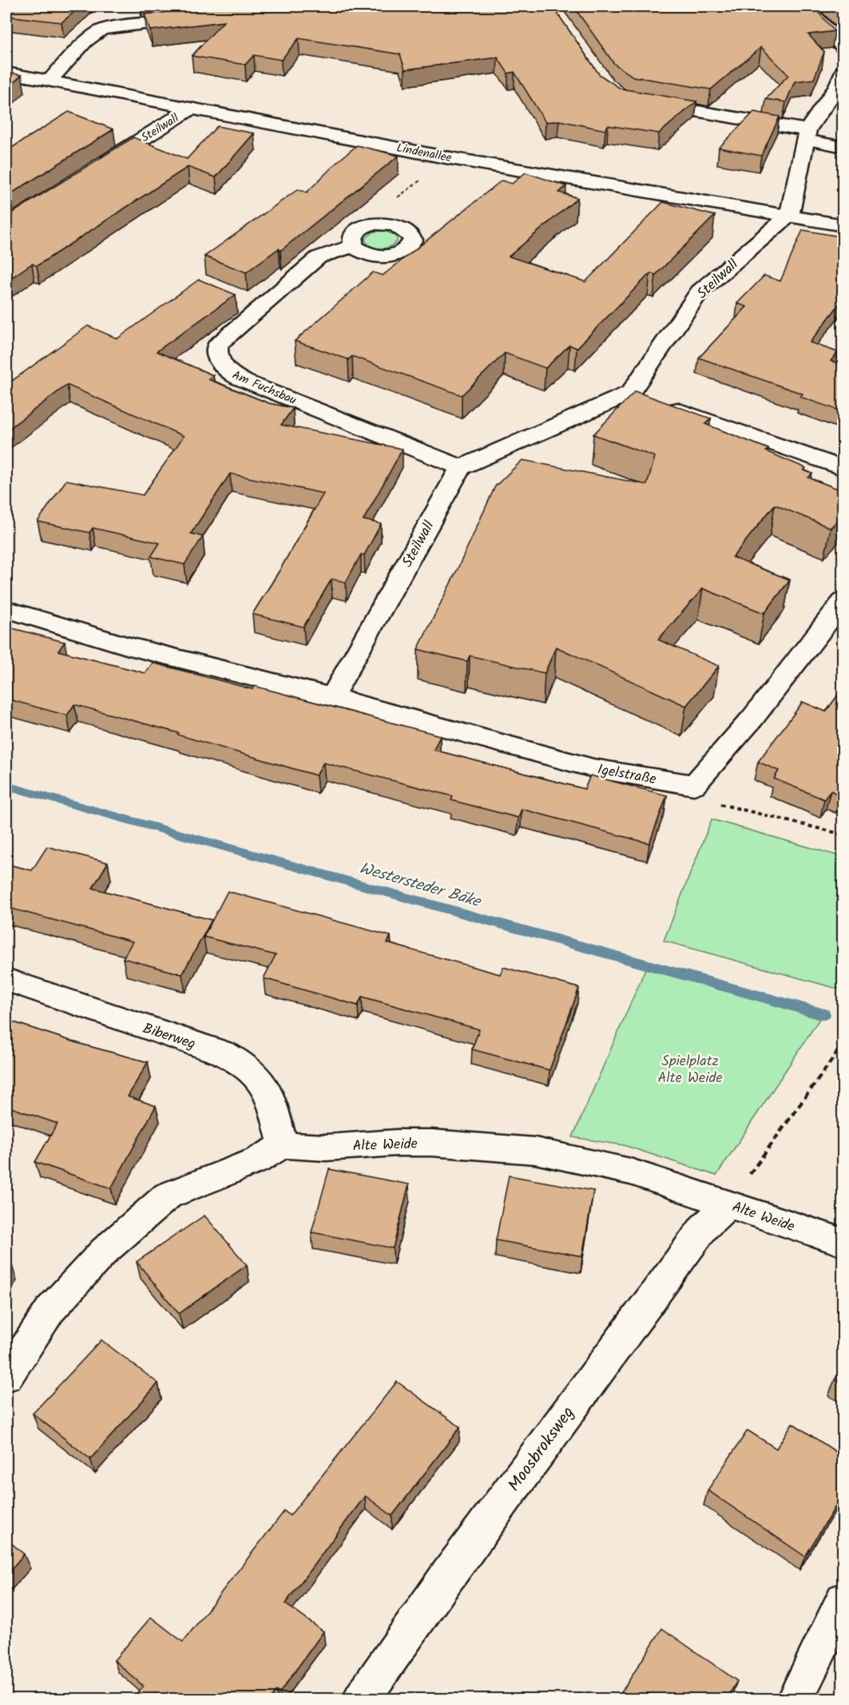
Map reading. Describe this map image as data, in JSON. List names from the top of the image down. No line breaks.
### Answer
{"streets":{"street":["Steilwall","Lindenallee","Am Fuchsbau","Igelstraße","Biberweg","Alte Weide","Moosbroksweg"]},"crossings":[["Steilwall","Lindenallee"],["Steilwall","Am Fuchsbau"],["Steilwall","Igelstraße"],["Biberweg","Alte Weide"],["Alte Weide","Moosbroksweg"]],"water":["Westersteder Bäke"],"parks":["Spielplatz Alte Weide"]}
